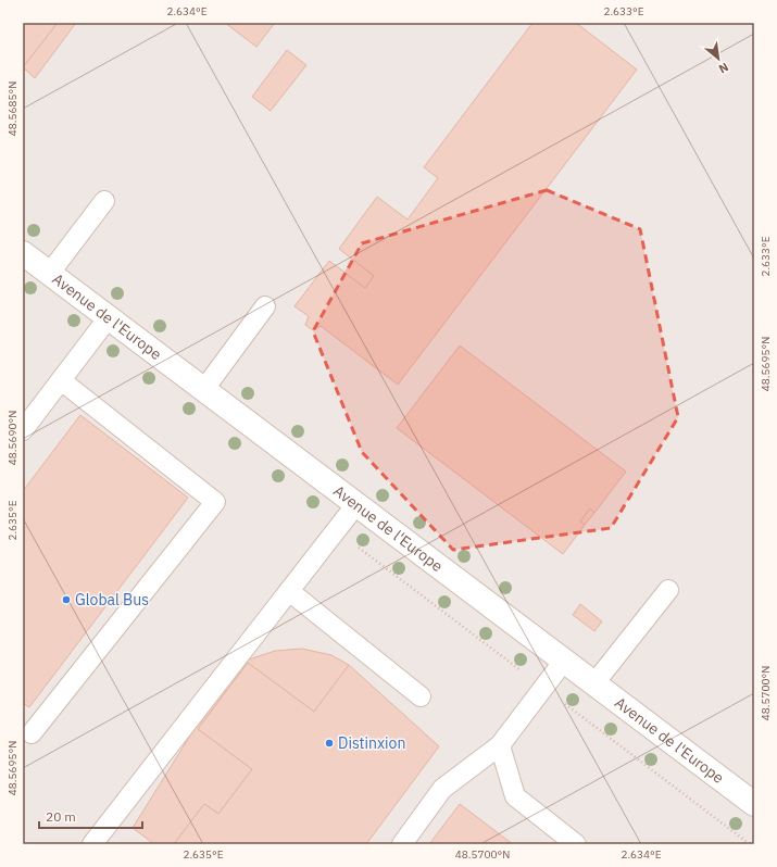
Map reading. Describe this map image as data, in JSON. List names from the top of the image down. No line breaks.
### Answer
{"streets":{"street":["Avenue de l'Europe"]},"places":["Global Bus","Distinxion"],"scale_bar":"20 m","north":"bottom right","coordinates":["2.634°E","2.633°E","48.5685°N","48.5695°N","48.5690°N","2.635°E","48.5700°N"]}
